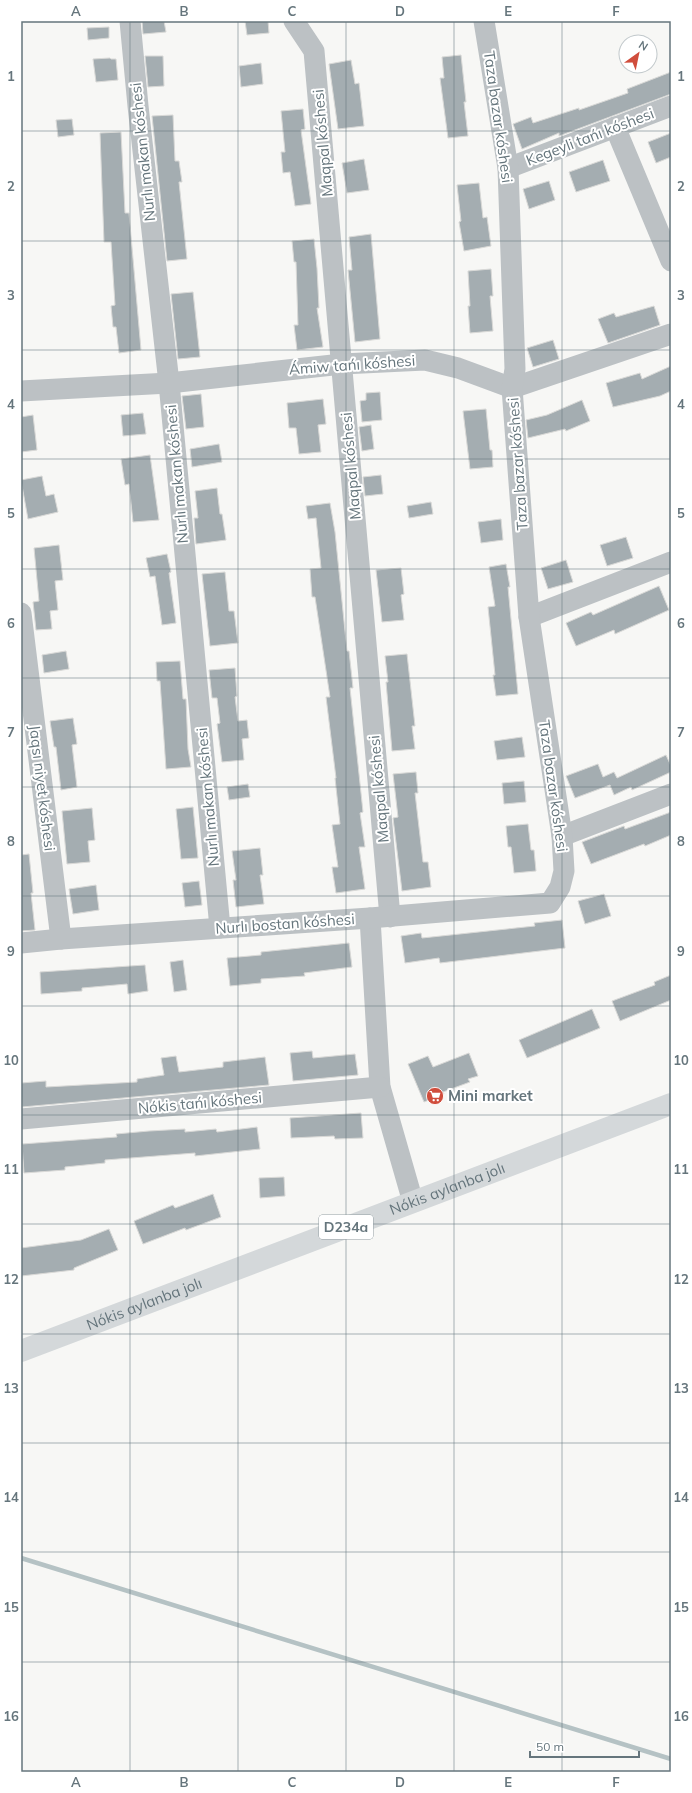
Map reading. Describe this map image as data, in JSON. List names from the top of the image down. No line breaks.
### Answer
{"streets":{"main road":["Nókis aylanba jolı","D234a"],"street":["Taza bazar kóshesi","Kegeyli tańı kóshesi","Maqpal kóshesi","Nurlı makan kóshesi","Ámiw tańı kóshesi","Jaqsı niyet kóshesi","Nurlı bostan kóshesi","Nókis tańı kóshesi"]},"crossings":[["Taza bazar kóshesi","Kegeyli tańı kóshesi"],["Taza bazar kóshesi","Ámiw tańı kóshesi"],["Taza bazar kóshesi","Nurlı bostan kóshesi"],["Maqpal kóshesi","Ámiw tańı kóshesi"],["Maqpal kóshesi","Nurlı bostan kóshesi"],["Maqpal kóshesi","Nókis tańı kóshesi"],["Maqpal kóshesi","Nókis aylanba jolı"],["Nurlı makan kóshesi","Ámiw tańı kóshesi"],["Nurlı makan kóshesi","Nurlı bostan kóshesi"],["Jaqsı niyet kóshesi","Nurlı bostan kóshesi"]],"places":{"supermarket":["Mini market"]},"scale_bar":"50 m","north":"top right","grid":{"columns":["A","B","C","D","E","F"],"rows":["1","2","3","4","5","6","7","8","9","10","11","12","13","14","15","16"]}}
